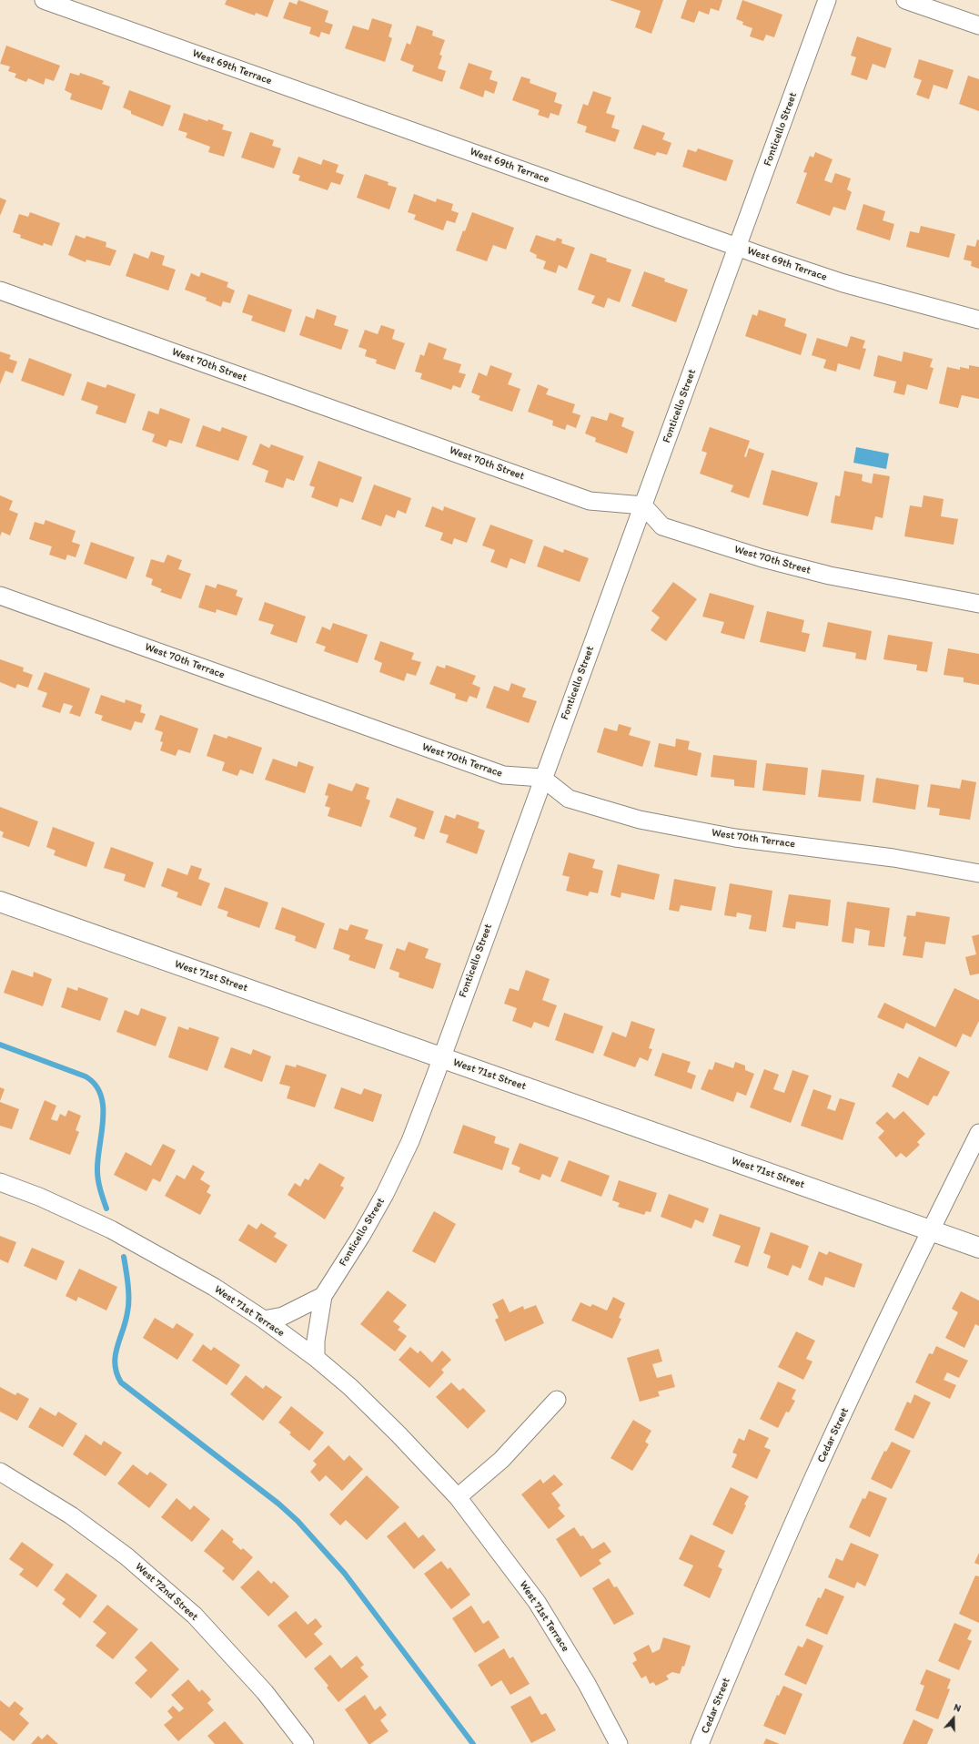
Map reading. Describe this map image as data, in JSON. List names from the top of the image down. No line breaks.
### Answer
{"streets":{"street":["West 69th Terrace","Fonticello Street","West 70th Street","West 70th Terrace","West 71st Street","West 71st Terrace","Cedar Street","West 72nd Street"]},"crossings":[["West 69th Terrace","Fonticello Street"],["Fonticello Street","West 70th Street"],["Fonticello Street","West 70th Terrace"],["Fonticello Street","West 71st Street"],["Fonticello Street","West 71st Terrace"],["West 71st Street","Cedar Street"]],"north":"top"}
